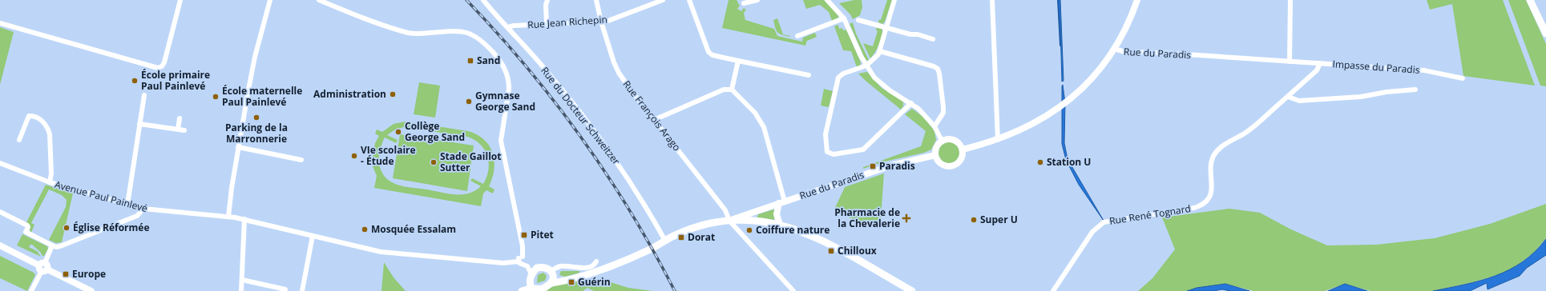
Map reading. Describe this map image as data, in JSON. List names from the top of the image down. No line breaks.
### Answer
{"streets":{"street":["Rue Jean Richepin","Rue du Paradis","Impasse du Paradis","Rue du Docteur Schweitzer","Rue François Arago","Avenue Paul Painlevé","Rue René Tognard"]},"crossings":[["Rue Jean Richepin","Rue du Docteur Schweitzer"],["Rue Jean Richepin","Rue François Arago"],["Rue du Paradis","Impasse du Paradis"],["Rue du Paradis","Rue François Arago"],["Impasse du Paradis","Rue René Tognard"]],"places":{"transit":["Sand","Paradis","Pitet","Dorat","Chilloux","Europe","Guérin"],"other":["École primaire Paul Painlevé","Administration","École maternelle Paul Painlevé","Gymnase George Sand","Parking de la Marronnerie","Collège George Sand","VIe scolaire - Étude","Stade Gaillot Sutter","Station U","Super U","Église Réformée","Mosquée Essalam","Coiffure nature"],"health":["Pharmacie de la Chevalerie"]}}
